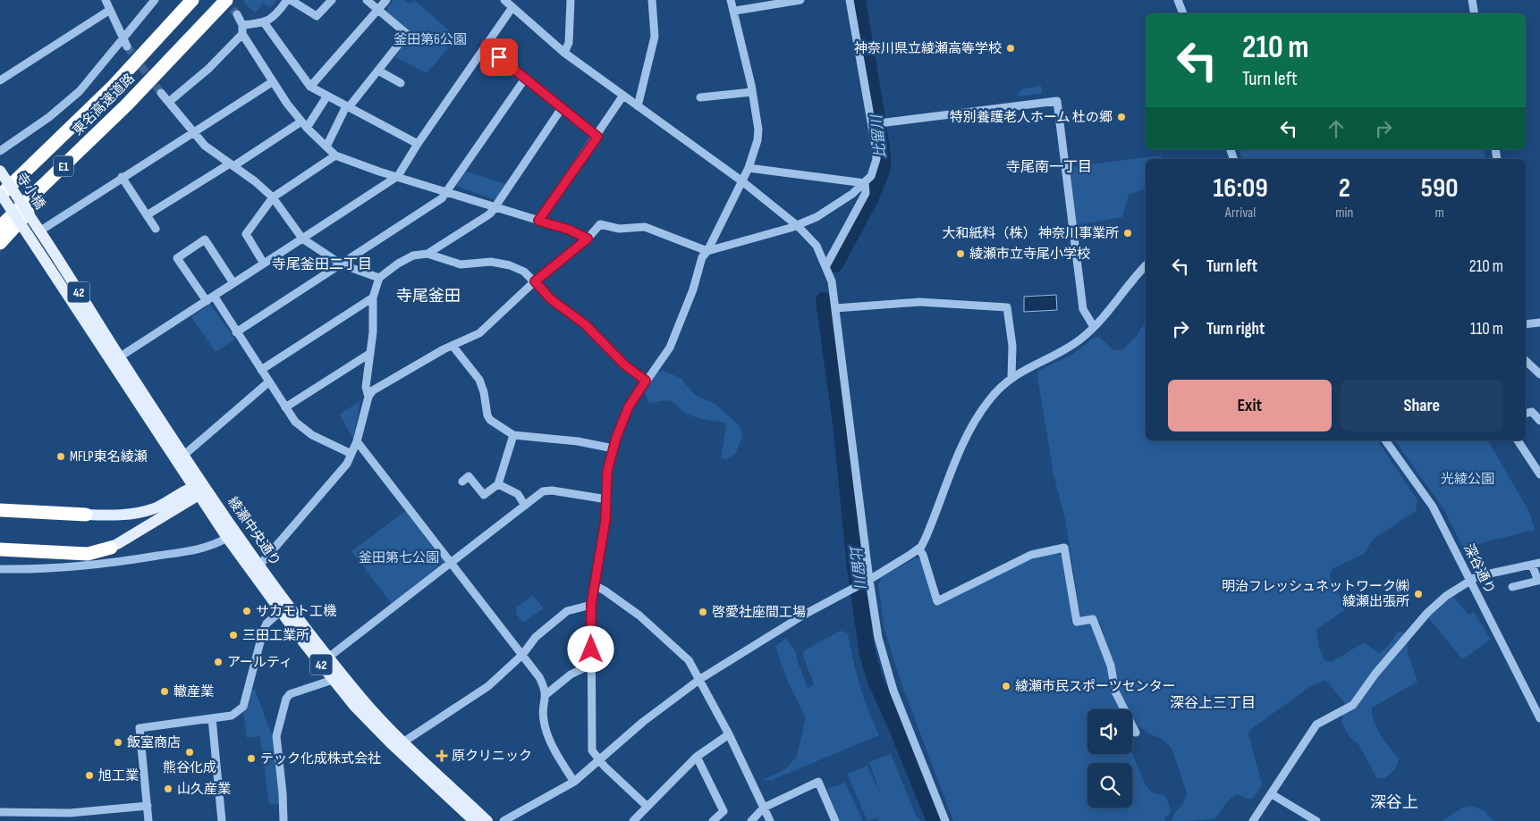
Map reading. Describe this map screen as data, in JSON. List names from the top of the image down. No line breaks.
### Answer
{"streets":{"highway":["東名高速道路","E1"],"main road":["寺小橋","42","綾瀬中央通り"],"street":["深谷通り"]},"crossings":[["東名高速道路","寺小橋"],["寺小橋","綾瀬中央通り"]],"districts":["寺尾南一丁目","寺尾釜田二丁目","寺尾釜田","深谷上三丁目","深谷上"],"water":["比留川"],"parks":["釜田第6公園","光綾公園","釜田第七公園"],"places":{"other":["神奈川県立綾瀬高等学校","特別養護老人ホーム 杜の郷","大和紙料（株） 神奈川事業所","綾瀬市立寺尾小学校","MFLP東名綾瀬","明治フレッシュネットワーク㈱ 綾瀬出張所","サカモト工機","啓愛社座間工場","三田工業所","アールティ","綾瀬市民スポーツセンター","轍産業","飯室商店","熊谷化成","テック化成株式会社","旭工業","山久産業"],"health":["原クリニック"]},"page":{"turn":["210 m","Turn left"],"eta":["16:09","Arrival","2","min","590","m"],"list":[{"name":"Turn left","value":"210 m"},{"name":"Turn right","value":"110 m"}],"buttons":["Exit","Share"]}}
